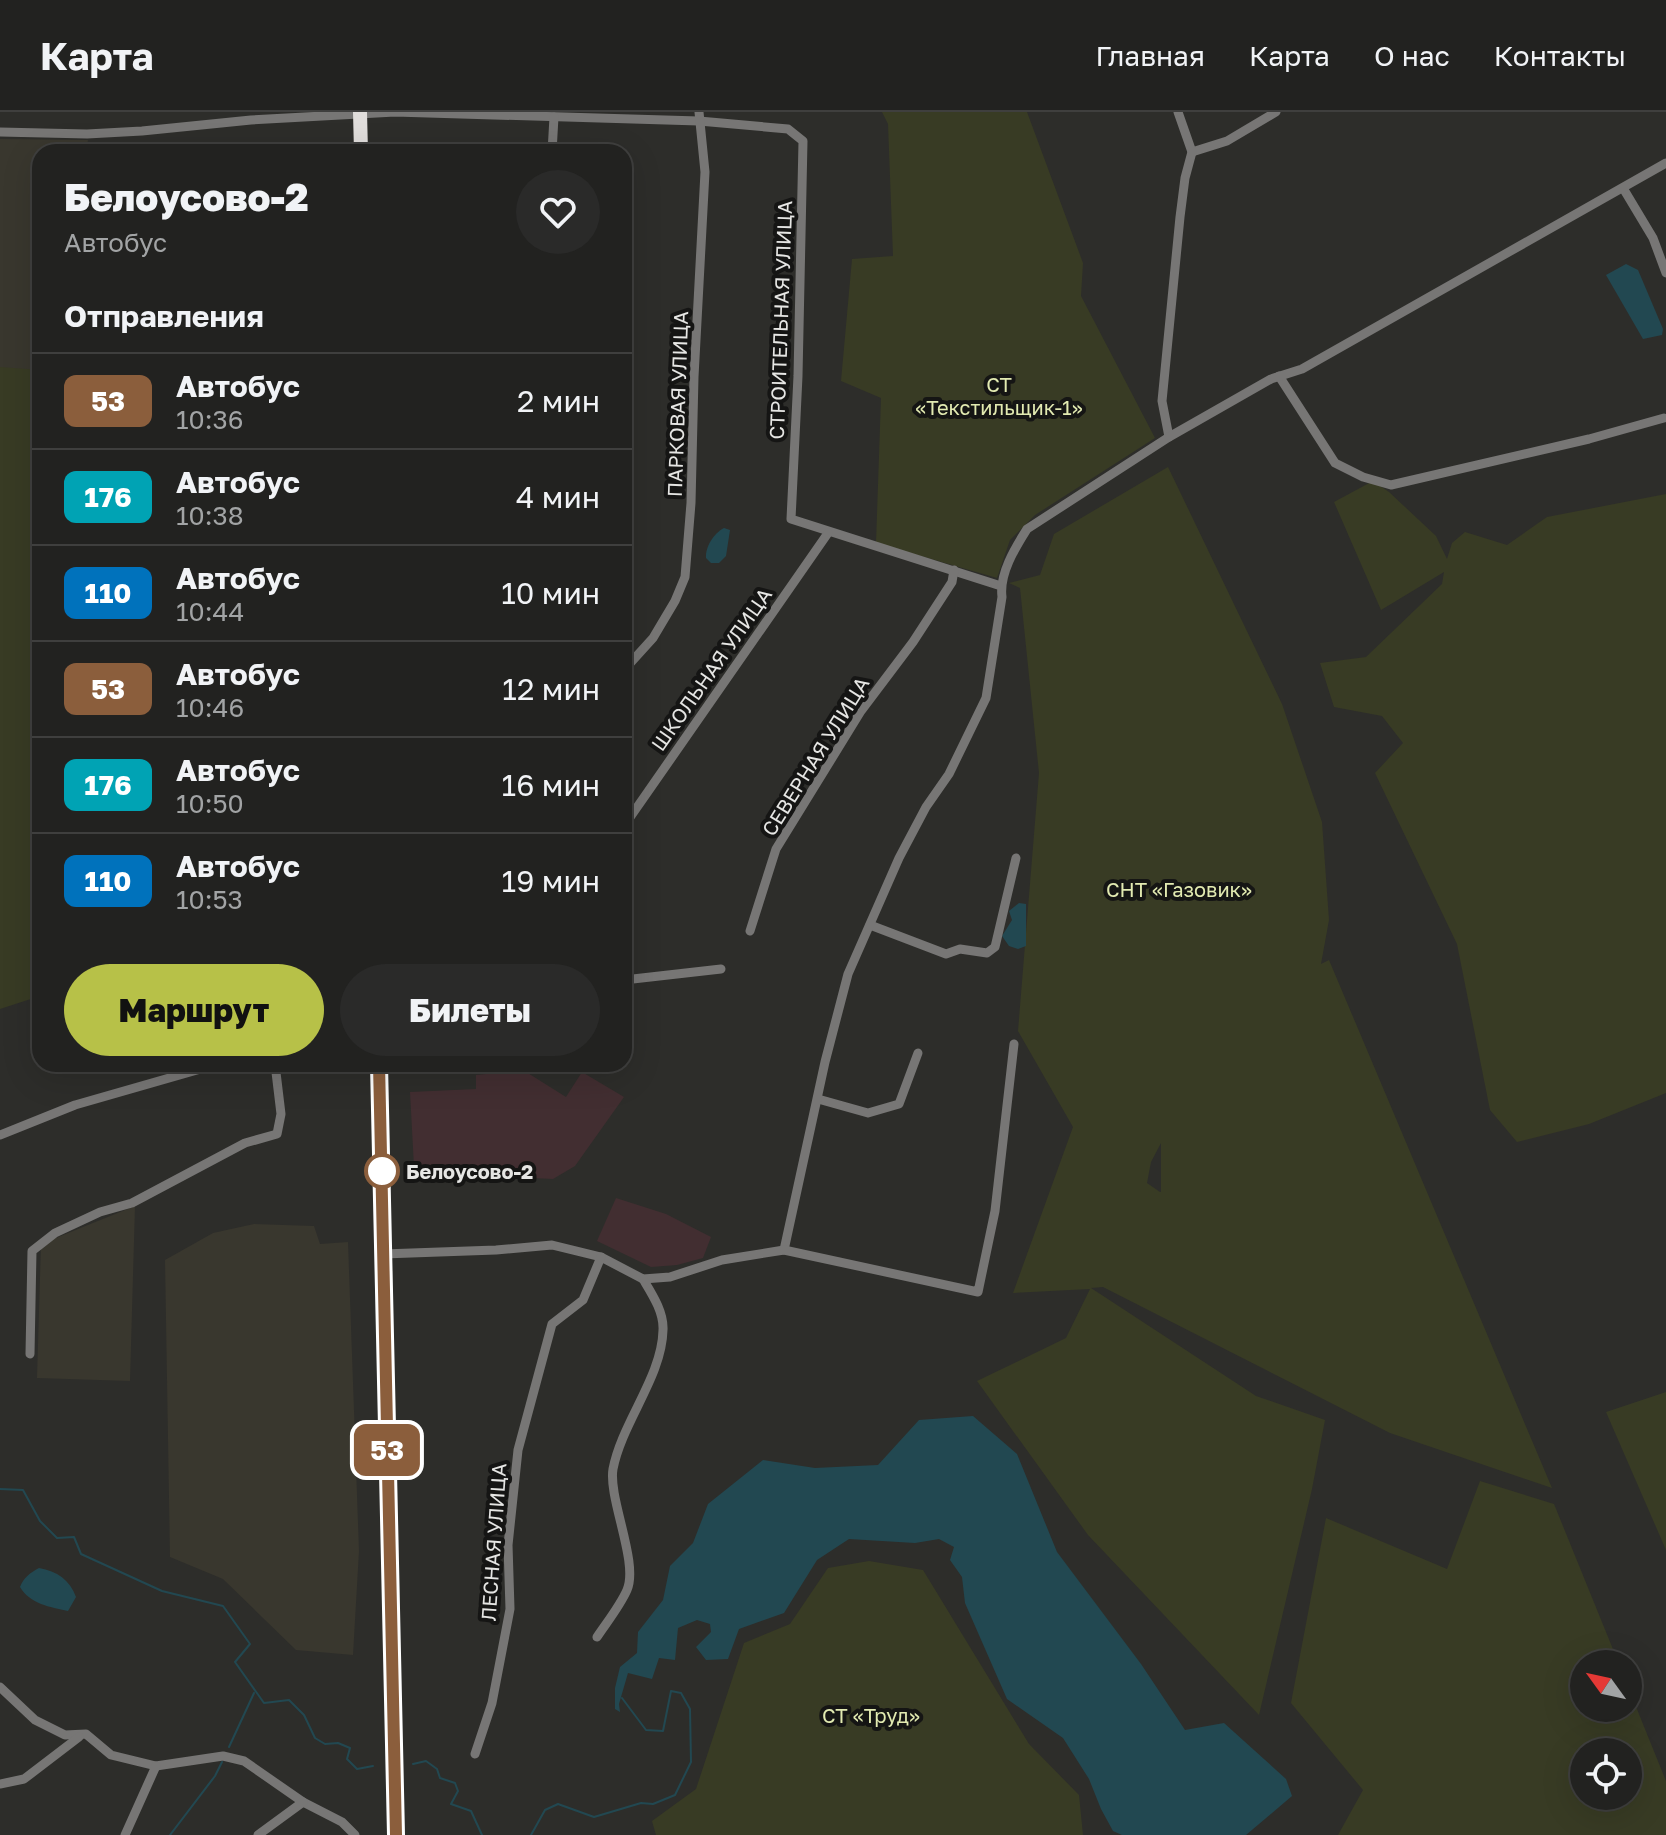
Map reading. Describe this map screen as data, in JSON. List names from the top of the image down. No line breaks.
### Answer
{"streets":{"street":["СТРОИТЕЛЬНАЯ УЛИЦА","ПАРКОВАЯ УЛИЦА","ШКОЛЬНАЯ УЛИЦА","СЕВЕРНАЯ УЛИЦА","ЛЕСНАЯ УЛИЦА"]},"crossings":[["СТРОИТЕЛЬНАЯ УЛИЦА","ПАРКОВАЯ УЛИЦА"],["СТРОИТЕЛЬНАЯ УЛИЦА","ШКОЛЬНАЯ УЛИЦА"]],"parks":["СТ «Текстильщик-1»","СНТ «Газовик»","СТ «Труд»"],"places":["Белоусово-2"],"lines":["bus line 53"],"north":"top left","page":{"header":"Карта","nav":["Главная","Карта","О нас","Контакты"],"on_map":"53","heading":[["Белоусово-2","Автобус"],"Отправления"],"list":[{"mark":"53","name":"Автобус","note":"10:36","value":"2 мин"},{"mark":"176","name":"Автобус","note":"10:38","value":"4 мин"},{"mark":"110","name":"Автобус","note":"10:44","value":"10 мин"},{"mark":"53","name":"Автобус","note":"10:46","value":"12 мин"},{"mark":"176","name":"Автобус","note":"10:50","value":"16 мин"},{"mark":"110","name":"Автобус","note":"10:53","value":"19 мин"}],"buttons":["Маршрут","Билеты"]}}
